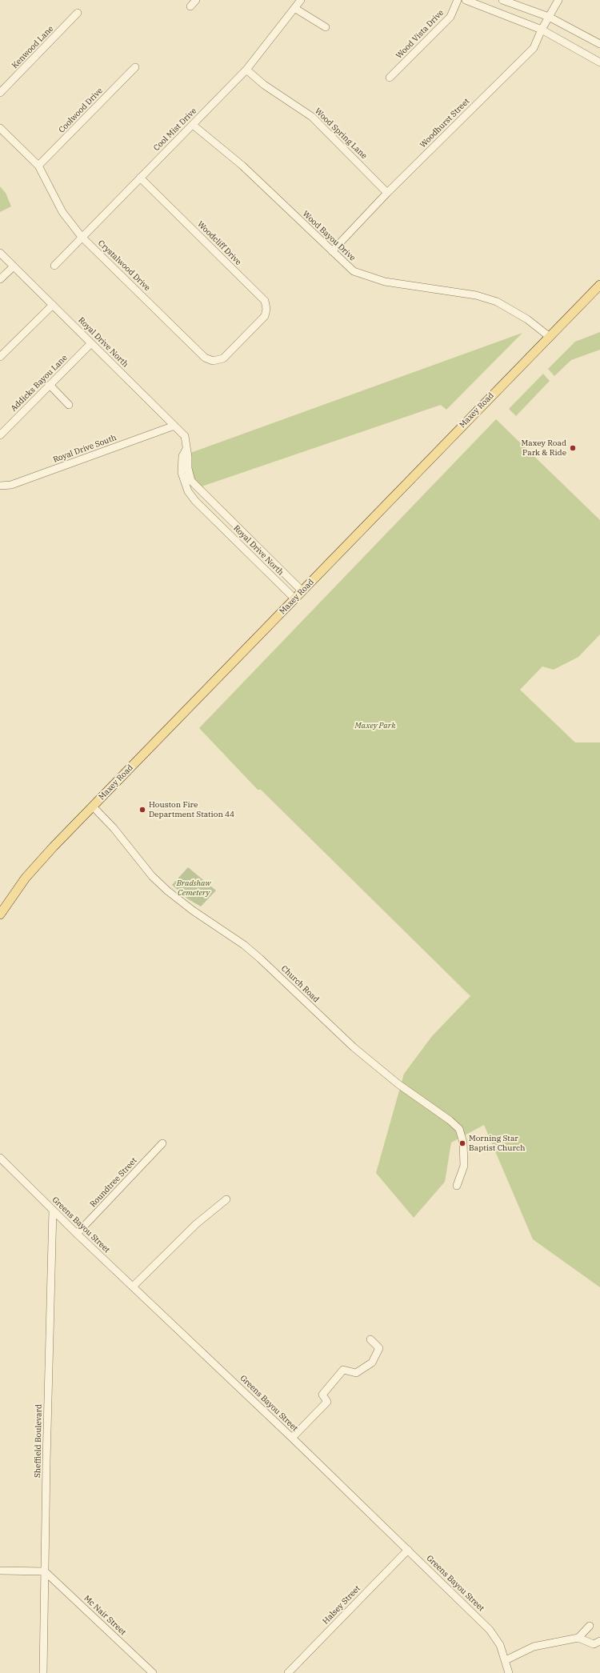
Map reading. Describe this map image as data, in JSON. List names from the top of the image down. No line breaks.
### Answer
{"streets":{"main road":["Maxey Road"],"street":["Wood Vista Drive","Kenwood Lane","Coolwood Drive","Woodhurst Street","Cool Mist Drive","Wood Spring Lane","Wood Bayou Drive","Woodcliff Drive","Crystalwood Drive","Royal Drive North","Addicks Bayou Lane","Royal Drive South","Church Road","Roundtree Street","Greens Bayou Street","Sheffield Boulevard","Halsey Street","Mc Nair Street"]},"crossings":[["Coolwood Drive","Crystalwood Drive"],["Woodhurst Street","Wood Spring Lane"],["Woodhurst Street","Wood Bayou Drive"],["Cool Mist Drive","Wood Spring Lane"],["Cool Mist Drive","Wood Bayou Drive"],["Cool Mist Drive","Woodcliff Drive"],["Cool Mist Drive","Crystalwood Drive"],["Wood Bayou Drive","Maxey Road"],["Woodcliff Drive","Crystalwood Drive"],["Royal Drive North","Addicks Bayou Lane"],["Royal Drive North","Maxey Road"],["Royal Drive North","Royal Drive South"],["Maxey Road","Church Road"],["Roundtree Street","Greens Bayou Street"],["Greens Bayou Street","Sheffield Boulevard"],["Greens Bayou Street","Halsey Street"],["Sheffield Boulevard","Mc Nair Street"]],"parks":["Maxey Park","Bradshaw Cemetery"],"places":["Maxey Road Park & Ride","Houston Fire Department Station 44","Morning Star Baptist Church"]}
